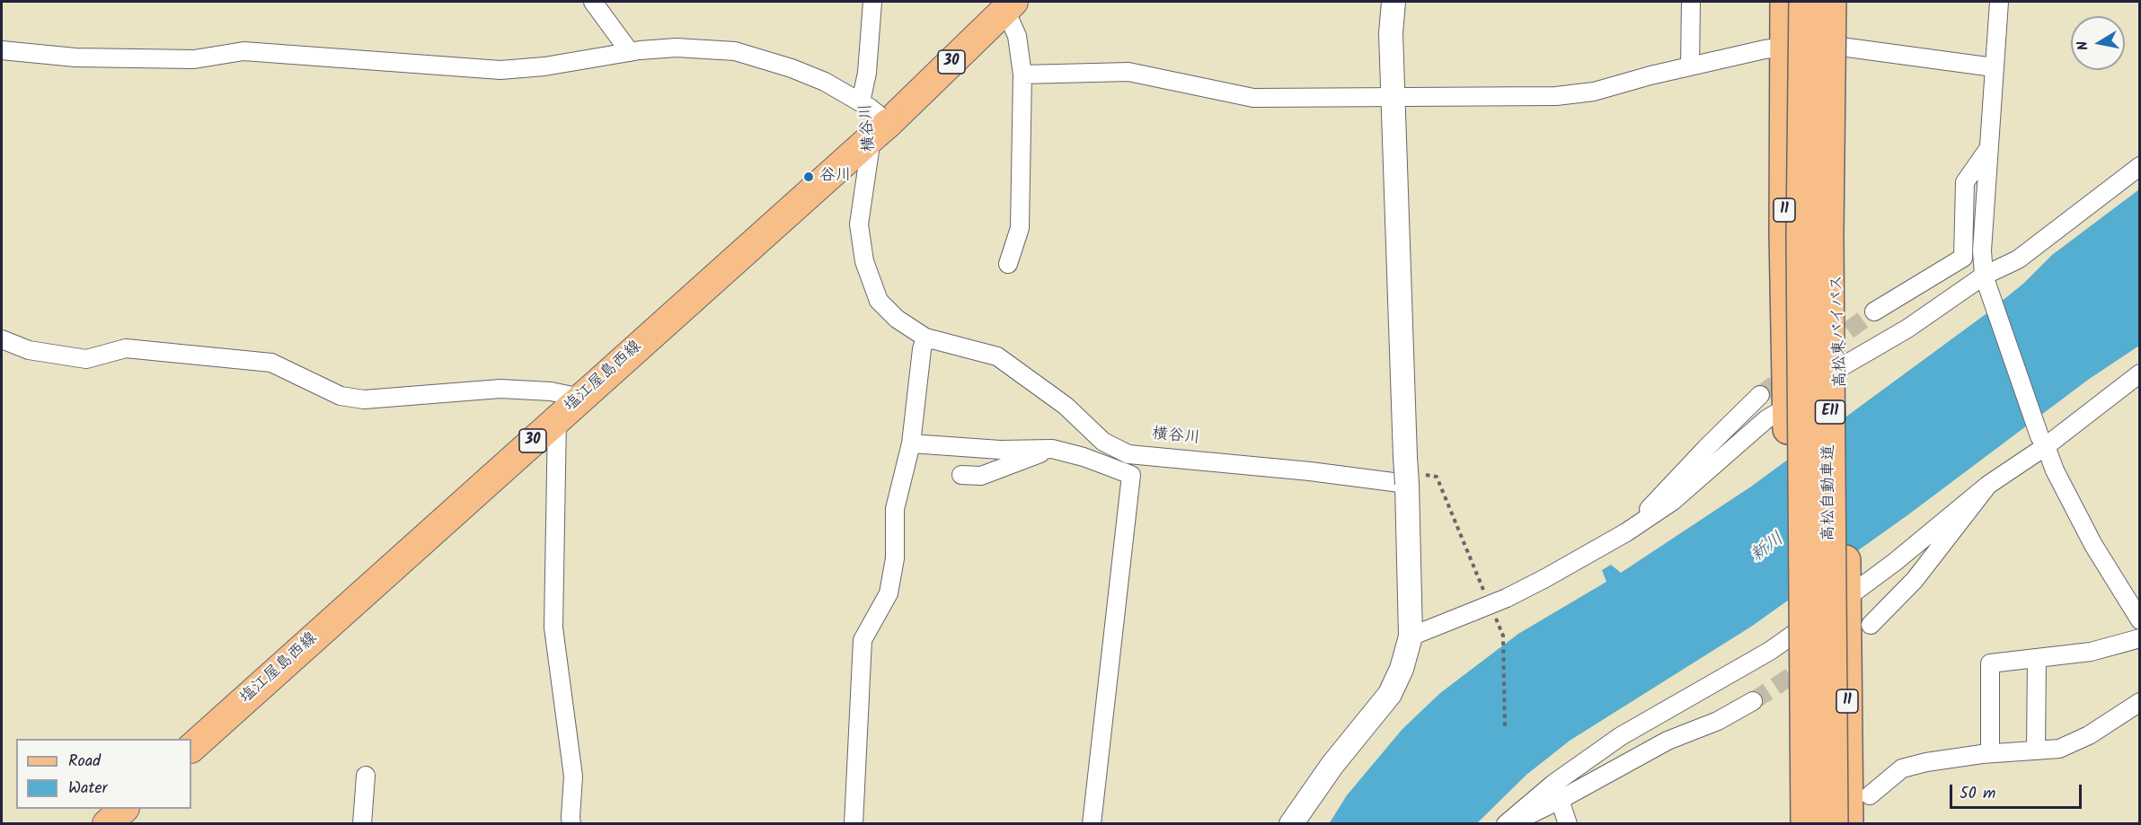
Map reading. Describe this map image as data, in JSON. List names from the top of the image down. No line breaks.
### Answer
{"streets":{"highway":["11","高松東バイパス","E11","高松自動車道"],"main road":["30","塩江屋島西線"]},"water":["新川"],"places":["谷川"],"legend":["Road","Water"],"scale_bar":"50 m","north":"left"}
